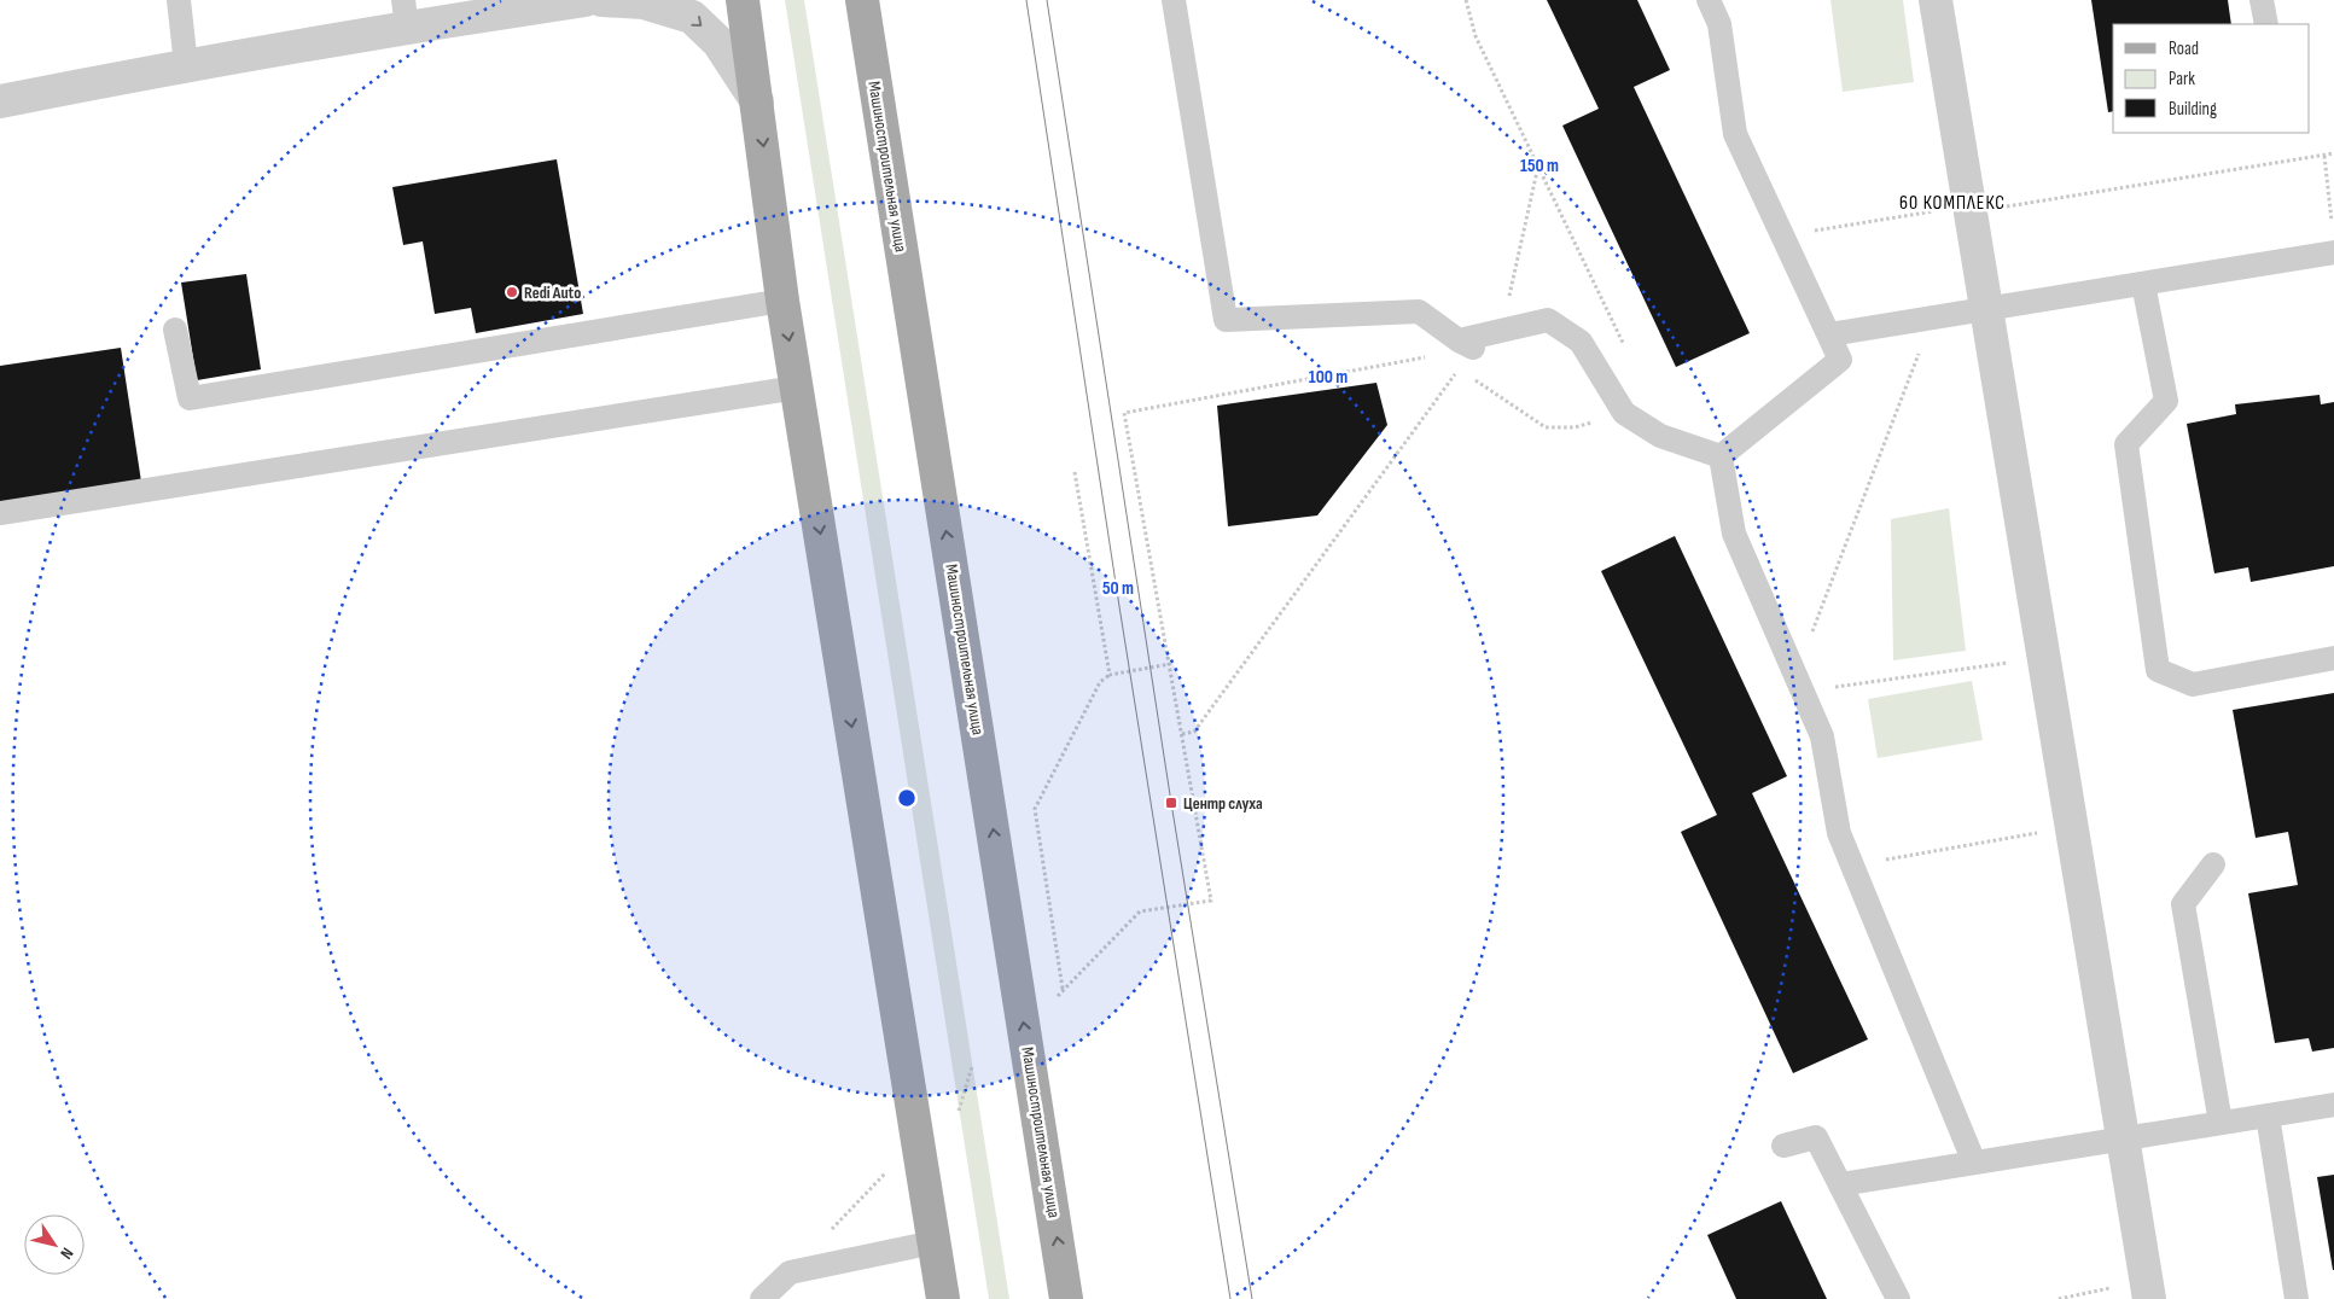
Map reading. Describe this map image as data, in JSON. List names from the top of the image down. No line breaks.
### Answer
{"streets":{"main road":["Машиностроительная улица"]},"districts":["60 КОМПЛЕКС"],"places":{"other":["Redi Auto"],"transit":["Центр слуха"]},"legend":["Road","Park","Building"],"north":"bottom right","rings":["150 m","100 m","50 m"]}
